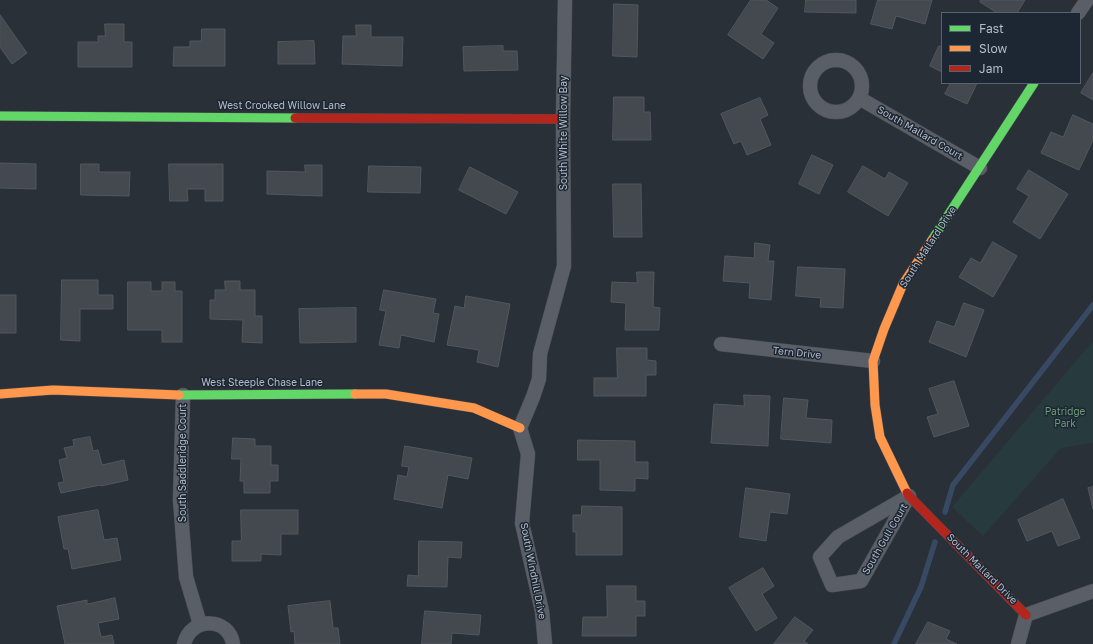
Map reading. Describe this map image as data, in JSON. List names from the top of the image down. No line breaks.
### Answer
{"streets":{"street":["West Crooked Willow Lane","South White Willow Bay","South Mallard Court","South Mallard Drive","Tern Drive","West Steeple Chase Lane","South Saddleridge Court","South Gull Court","South Windhill Drive"]},"crossings":[["West Crooked Willow Lane","South White Willow Bay"],["South White Willow Bay","West Steeple Chase Lane"],["South White Willow Bay","South Windhill Drive"],["South Mallard Court","South Mallard Drive"],["South Mallard Drive","Tern Drive"],["South Mallard Drive","South Gull Court"],["West Steeple Chase Lane","South Saddleridge Court"],["West Steeple Chase Lane","South Windhill Drive"]],"parks":["Patridge Park"],"legend":["Fast","Slow","Jam"]}
